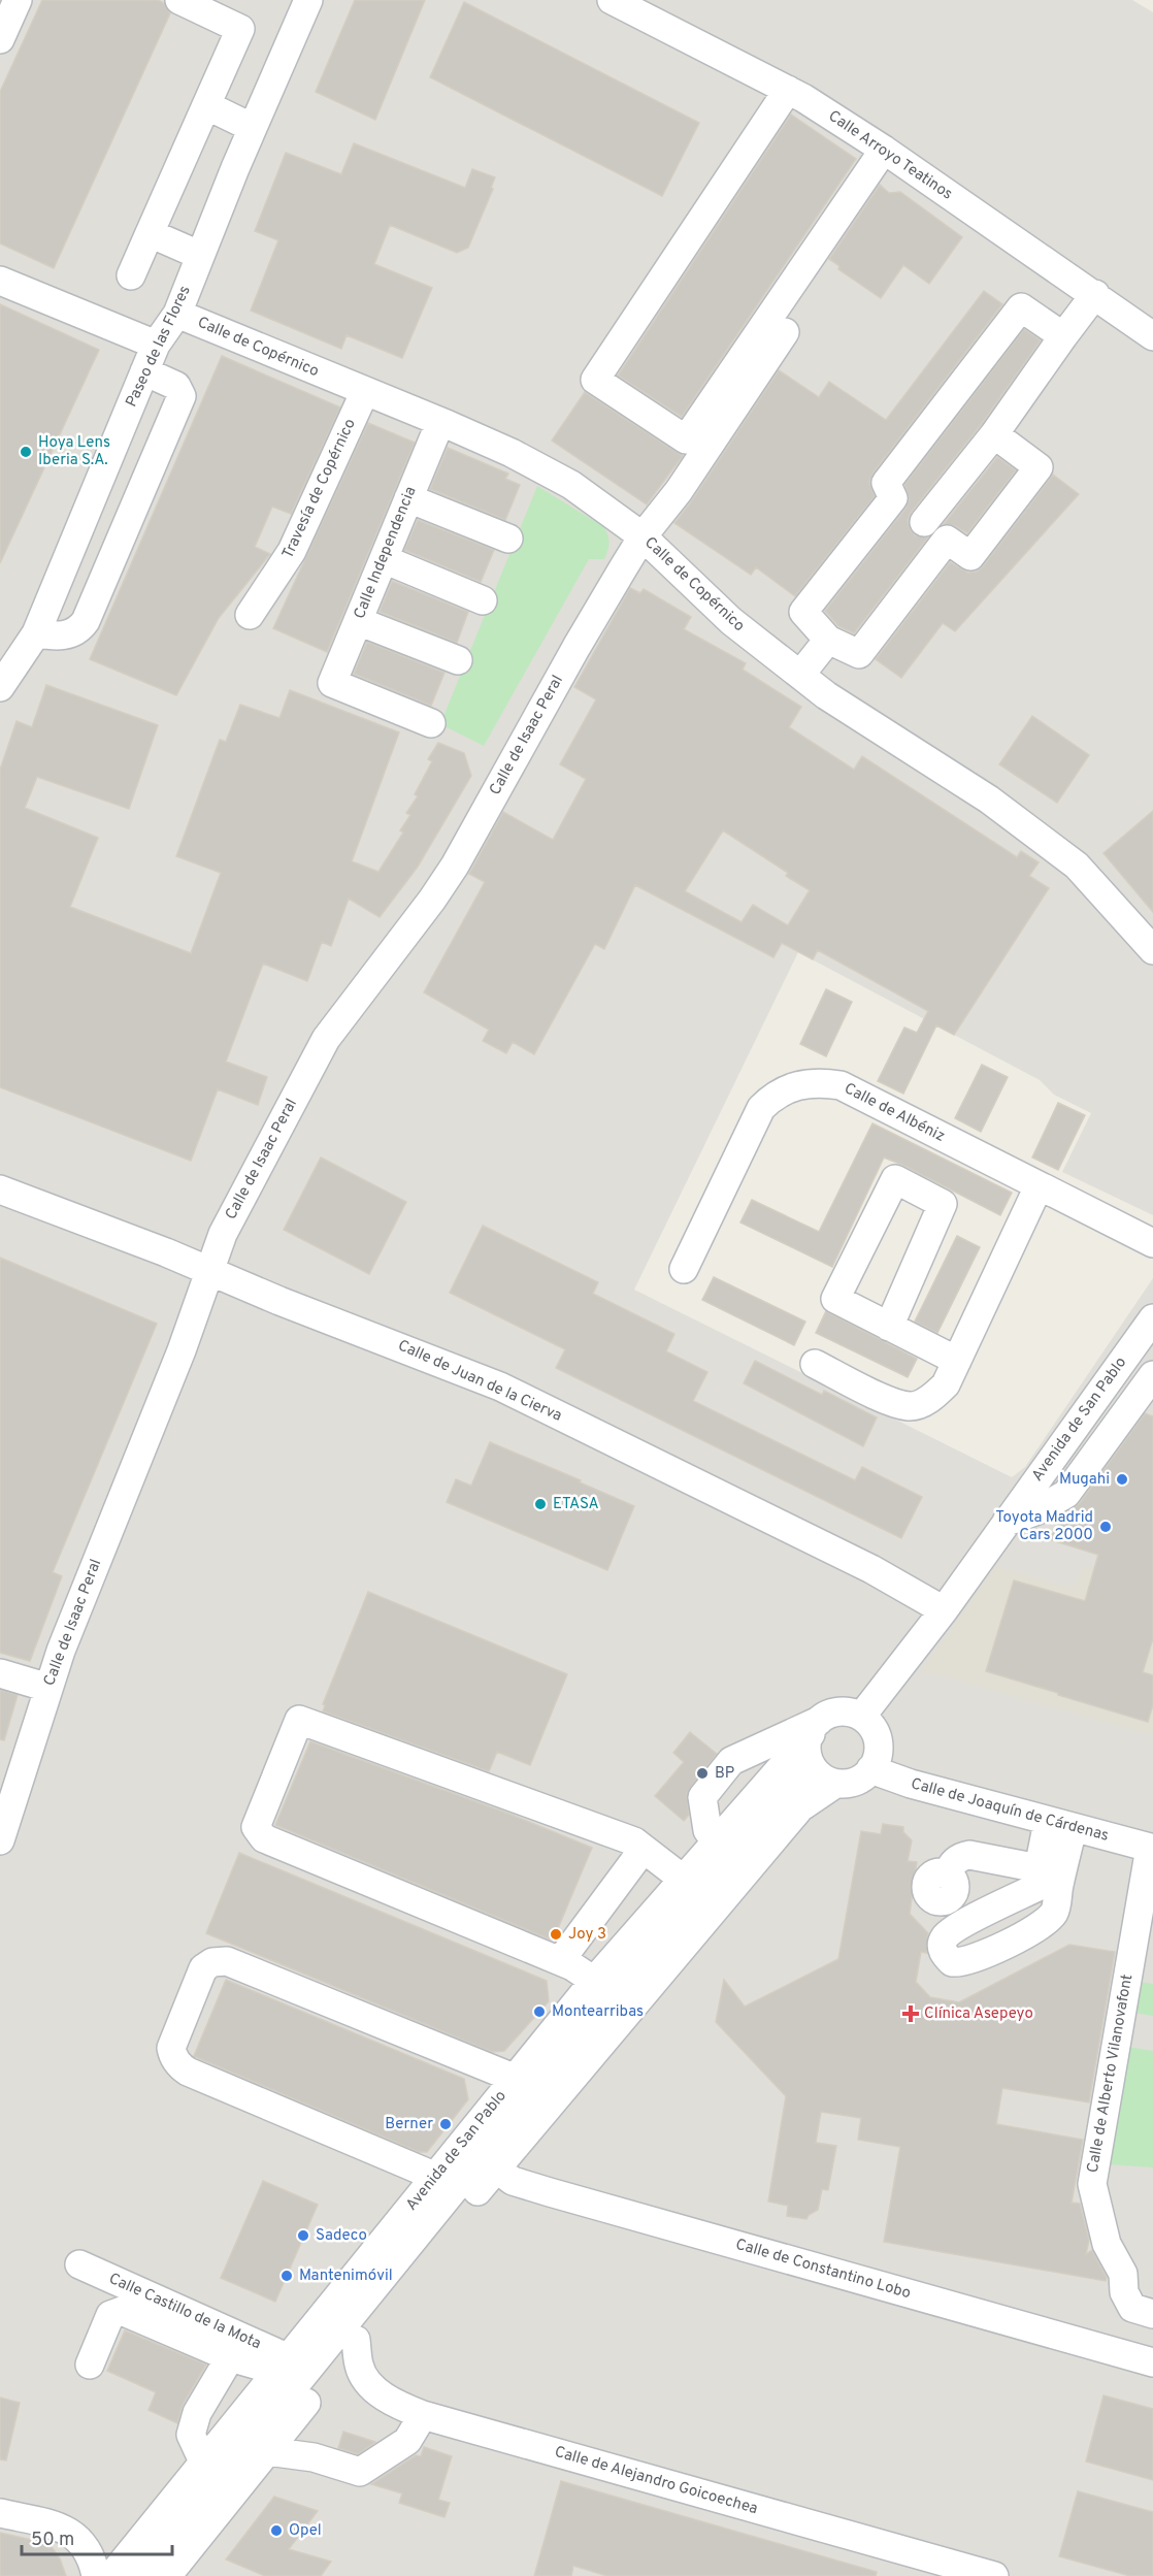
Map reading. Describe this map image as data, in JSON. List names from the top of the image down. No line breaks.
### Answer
{"streets":{"street":["Calle Arroyo Teatinos","Paseo de las Flores","Calle de Copérnico","Travesía de Copérnico","Calle Independencia","Calle de Isaac Peral","Calle de Albéniz","Calle de Juan de la Cierva","Avenida de San Pablo","Calle de Joaquín de Cárdenas","Calle de Alberto Vilanovafont","Calle de Constantino Lobo","Calle Castillo de la Mota","Calle de Alejandro Goicoechea"]},"crossings":[["Paseo de las Flores","Calle de Copérnico"],["Calle de Copérnico","Travesía de Copérnico"],["Calle de Copérnico","Calle Independencia"],["Calle de Copérnico","Calle de Isaac Peral"],["Calle de Isaac Peral","Calle de Juan de la Cierva"],["Calle de Juan de la Cierva","Avenida de San Pablo"],["Avenida de San Pablo","Calle de Joaquín de Cárdenas"],["Avenida de San Pablo","Calle Castillo de la Mota"],["Calle de Joaquín de Cárdenas","Calle de Alberto Vilanovafont"]],"places":{"other":["Hoya Lens Iberia S.A.","Mugahi","ETASA","Toyota Madrid Cars 2000","BP","Joy 3","Montearribas","Berner","Sadeco","Mantenimóvil","Opel"],"health":["Clínica Asepeyo"]},"scale_bar":"50 m"}
